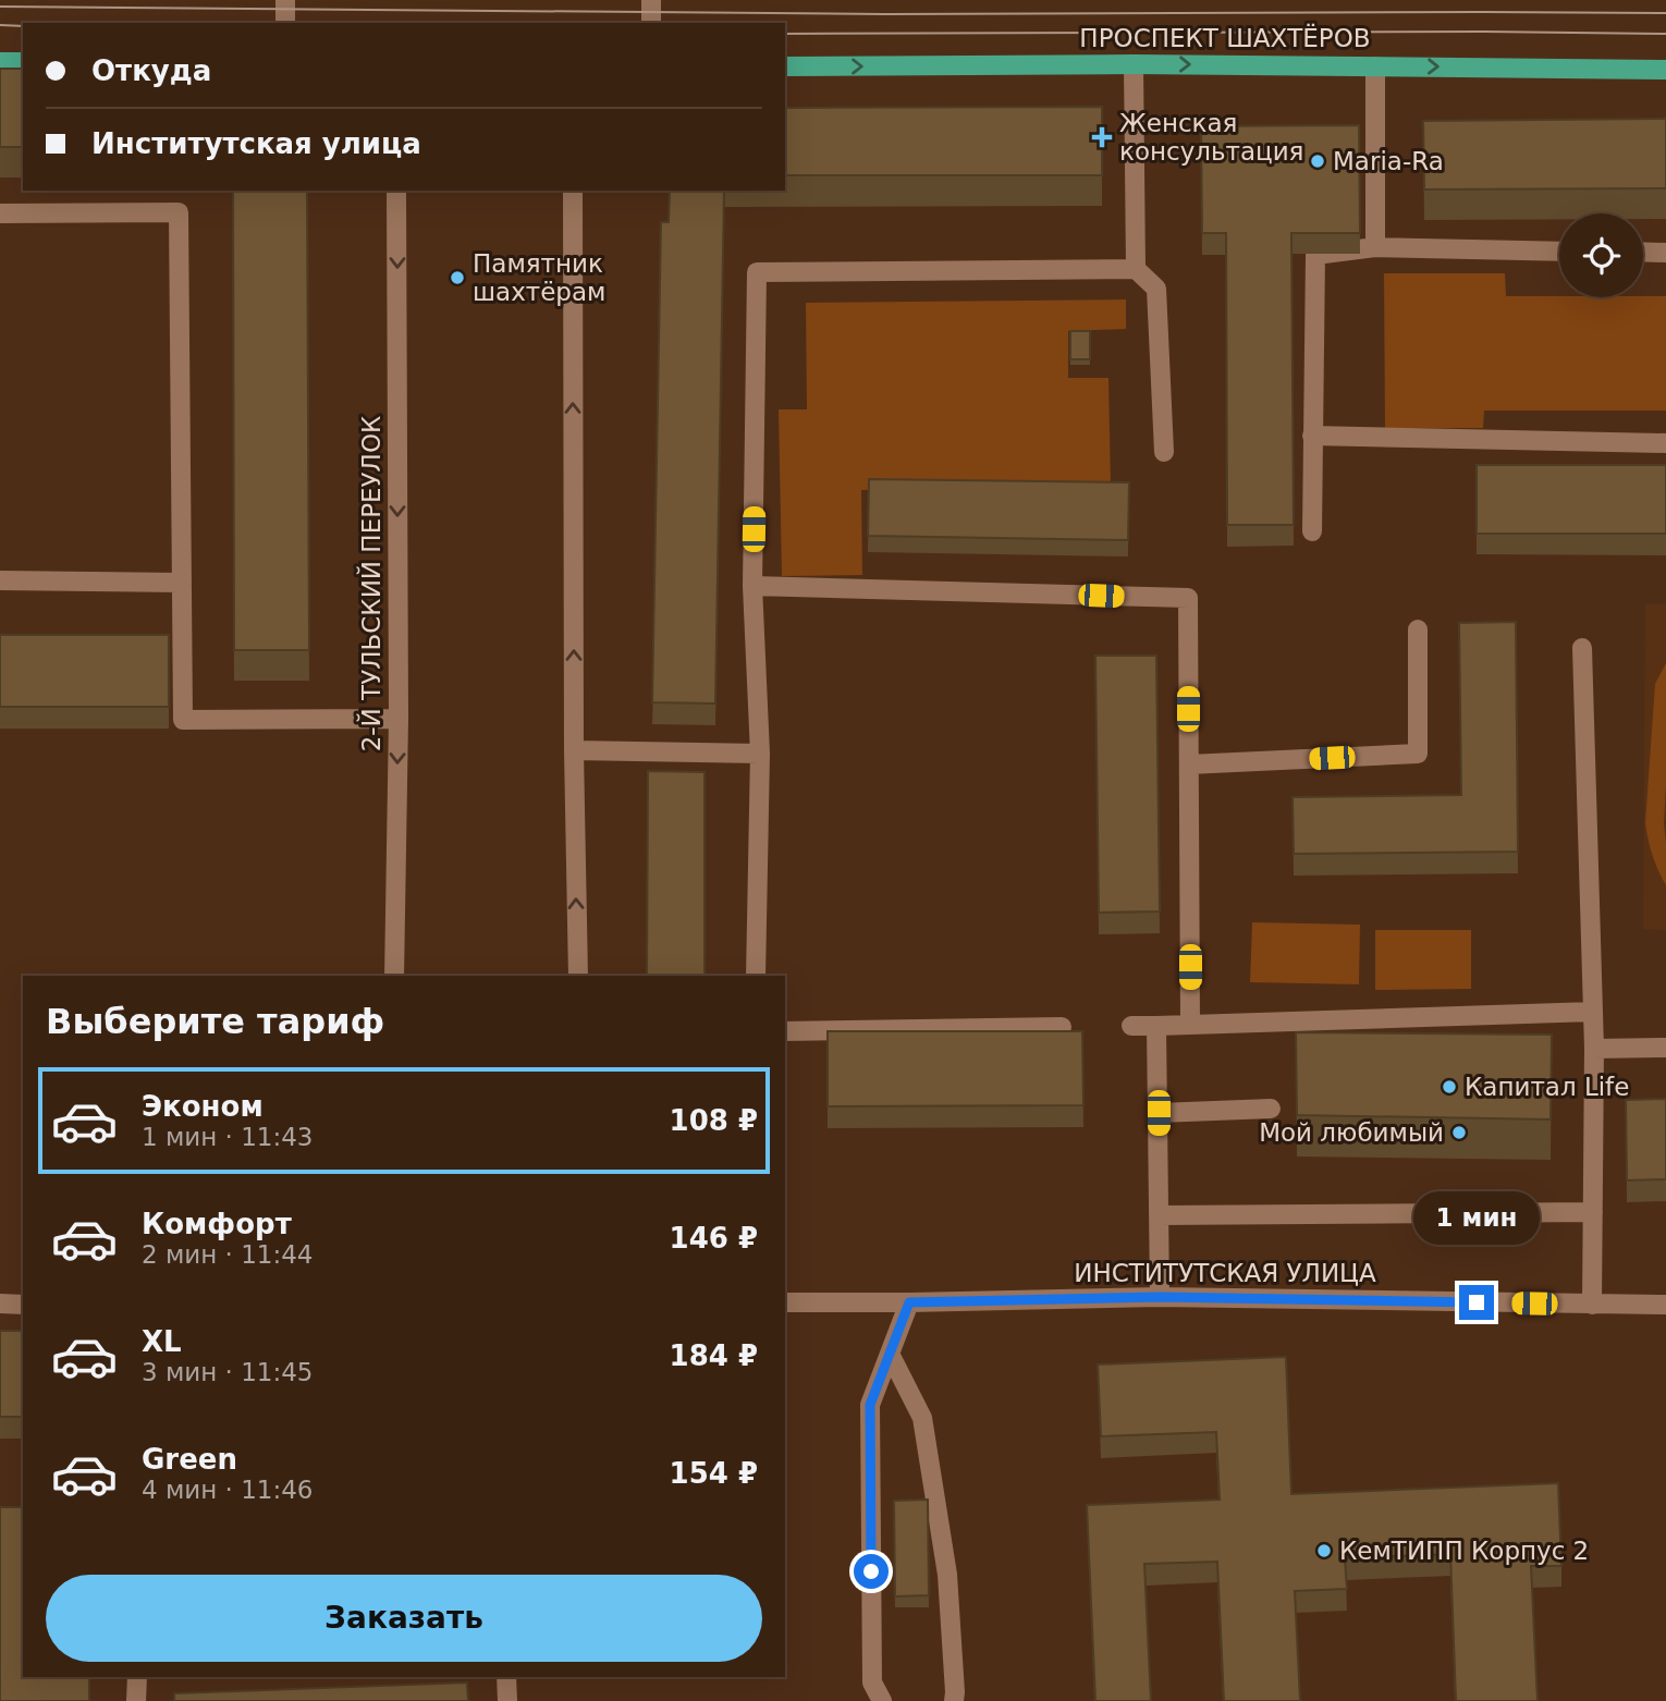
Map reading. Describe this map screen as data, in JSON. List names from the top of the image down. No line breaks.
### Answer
{"streets":{"main road":["ПРОСПЕКТ ШАХТЁРОВ"],"street":["2-Й ТУЛЬСКИЙ ПЕРЕУЛОК","ИНСТИТУТСКАЯ УЛИЦА"]},"one_way":["ПРОСПЕКТ ШАХТЁРОВ","2-Й ТУЛЬСКИЙ ПЕРЕУЛОК"],"places":{"health":["Женская консультация"],"other":["Maria-Ra","Памятник шахтёрам","Капитал Life","Мой любимый","КемТИПП Корпус 2"]},"page":{"banner":["Откуда","Институтская улица"],"heading":"Выберите тариф","list":[{"name":"Эконом","note":"1 мин · 11:43","value":"108 ₽"},{"name":"Комфорт","note":"2 мин · 11:44","value":"146 ₽"},{"name":"XL","note":"3 мин · 11:45","value":"184 ₽"},{"name":"Green","note":"4 мин · 11:46","value":"154 ₽"}],"bubble":"1 мин","buttons":"Заказать"}}
